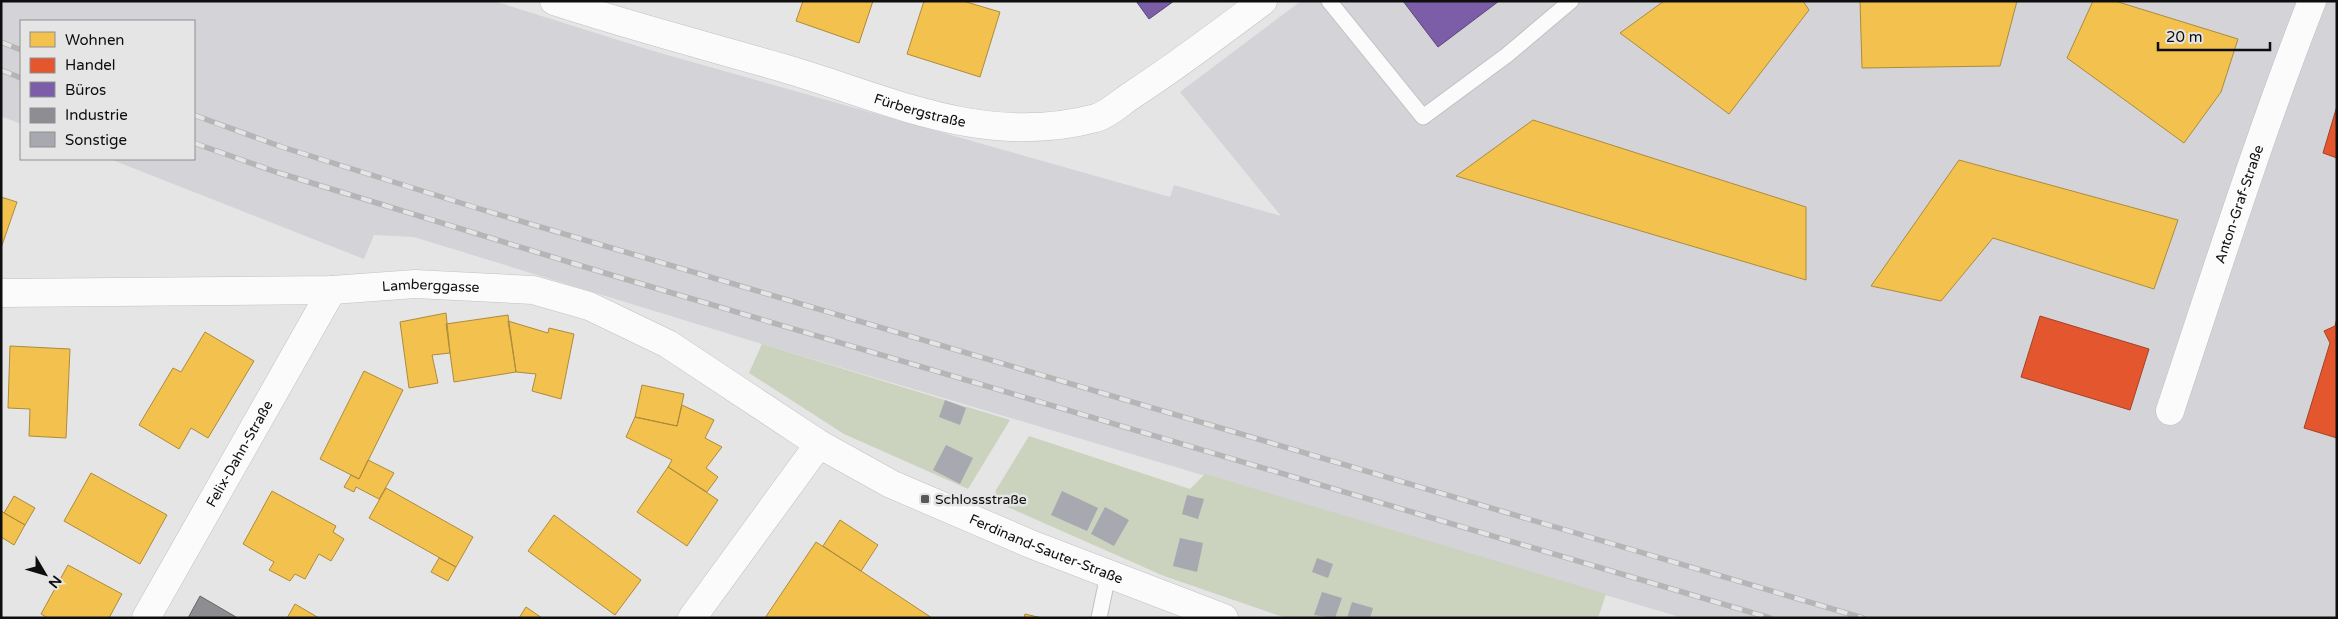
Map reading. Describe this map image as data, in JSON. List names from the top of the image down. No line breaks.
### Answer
{"streets":{"street":["Fürbergstraße","Anton-Graf-Straße","Lamberggasse","Felix-Dahn-Straße","Ferdinand-Sauter-Straße"]},"crossings":[["Lamberggasse","Felix-Dahn-Straße"],["Lamberggasse","Ferdinand-Sauter-Straße"]],"places":{"transit":["Schlossstraße"]},"legend":["Wohnen","Handel","Büros","Industrie","Sonstige"],"scale_bar":"20 m","north":"bottom right"}
